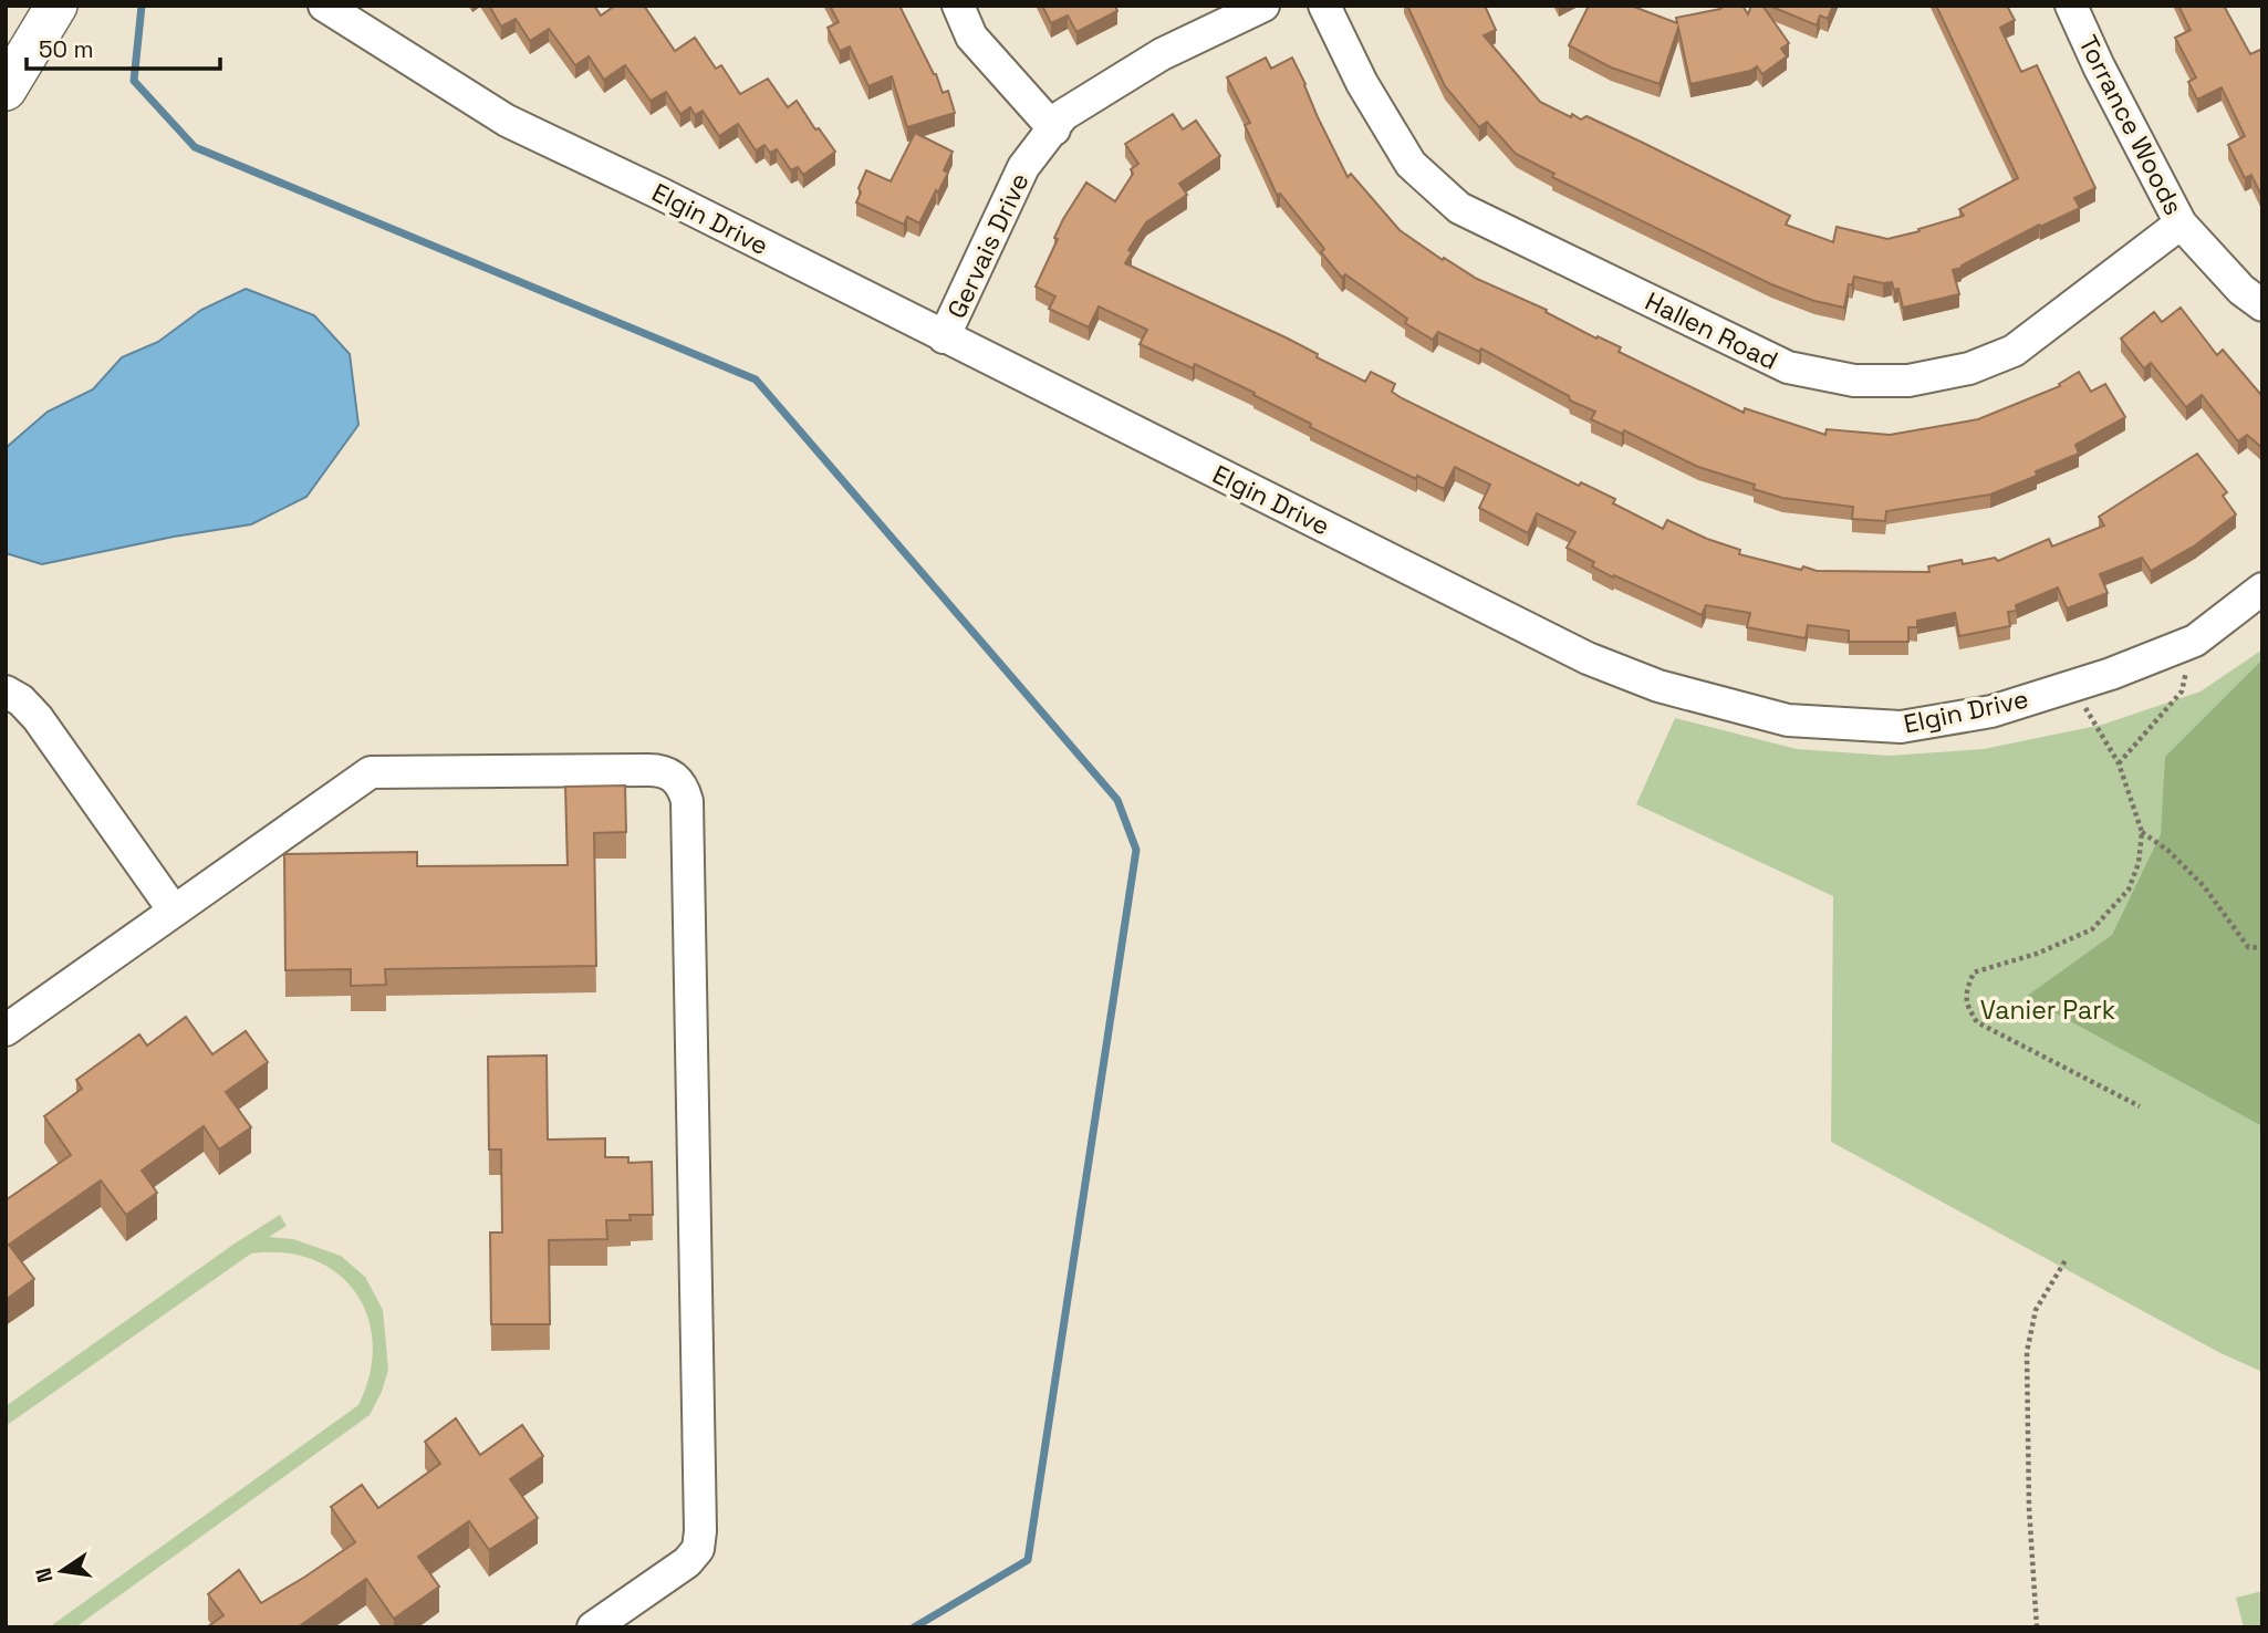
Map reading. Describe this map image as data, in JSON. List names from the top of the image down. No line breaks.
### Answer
{"streets":{"street":["Torrance Woods","Elgin Drive","Gervais Drive","Hallen Road"]},"crossings":[["Torrance Woods","Hallen Road"],["Elgin Drive","Gervais Drive"]],"parks":["Vanier Park"],"scale_bar":"50 m","north":"left"}
